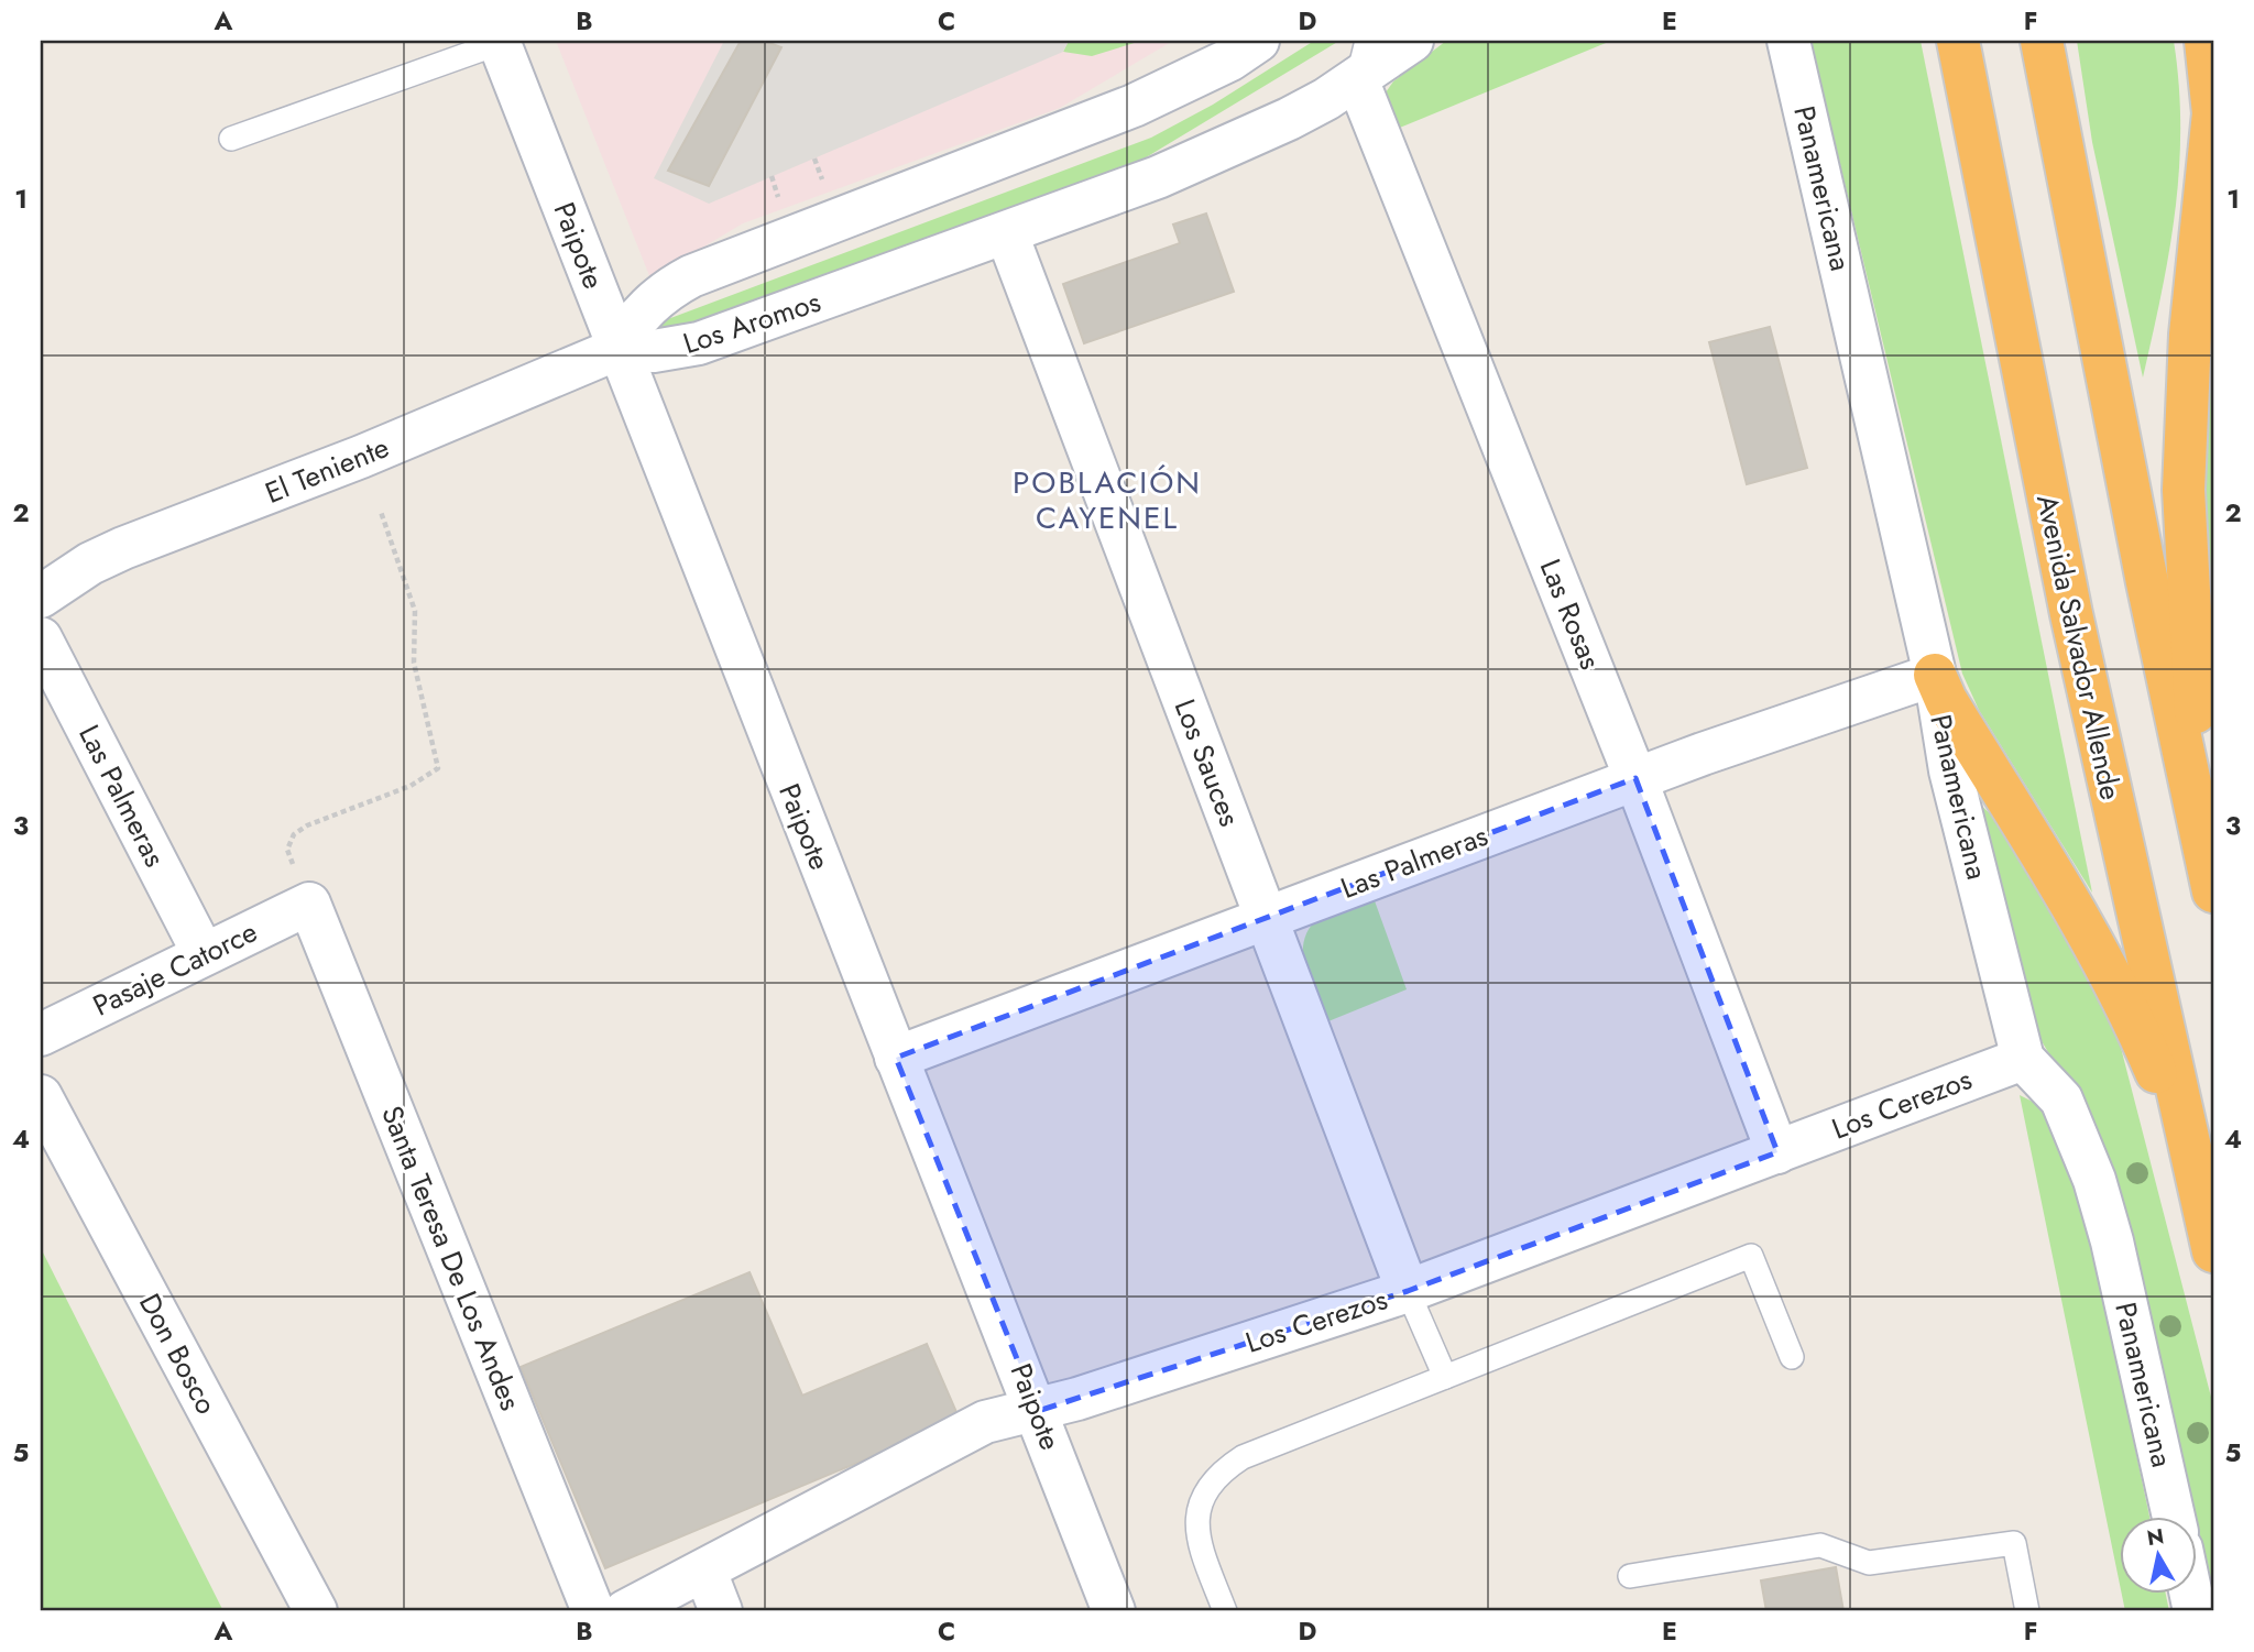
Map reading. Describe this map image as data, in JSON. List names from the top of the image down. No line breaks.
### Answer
{"streets":{"highway":["Avenida Salvador Allende"],"street":["Panamericana","Paipote","Los Aromos","El Teniente","Las Rosas","Los Sauces","Las Palmeras","Pasaje Catorce","Los Cerezos","Santa Teresa De Los Andes","Don Bosco"]},"crossings":[["Panamericana","Las Palmeras"],["Panamericana","Los Cerezos"],["Paipote","Los Aromos"],["Paipote","El Teniente"],["Paipote","Las Palmeras"],["Paipote","Los Cerezos"],["Los Aromos","El Teniente"],["Los Aromos","Las Rosas"],["Los Aromos","Los Sauces"],["Las Rosas","Las Palmeras"],["Las Rosas","Los Cerezos"],["Los Sauces","Las Palmeras"],["Los Sauces","Los Cerezos"],["Las Palmeras","Pasaje Catorce"],["Pasaje Catorce","Santa Teresa De Los Andes"]],"districts":["POBLACIÓN CAYENEL"],"north":"top","grid":{"columns":["A","B","C","D","E","F"],"rows":["1","2","3","4","5"]}}
